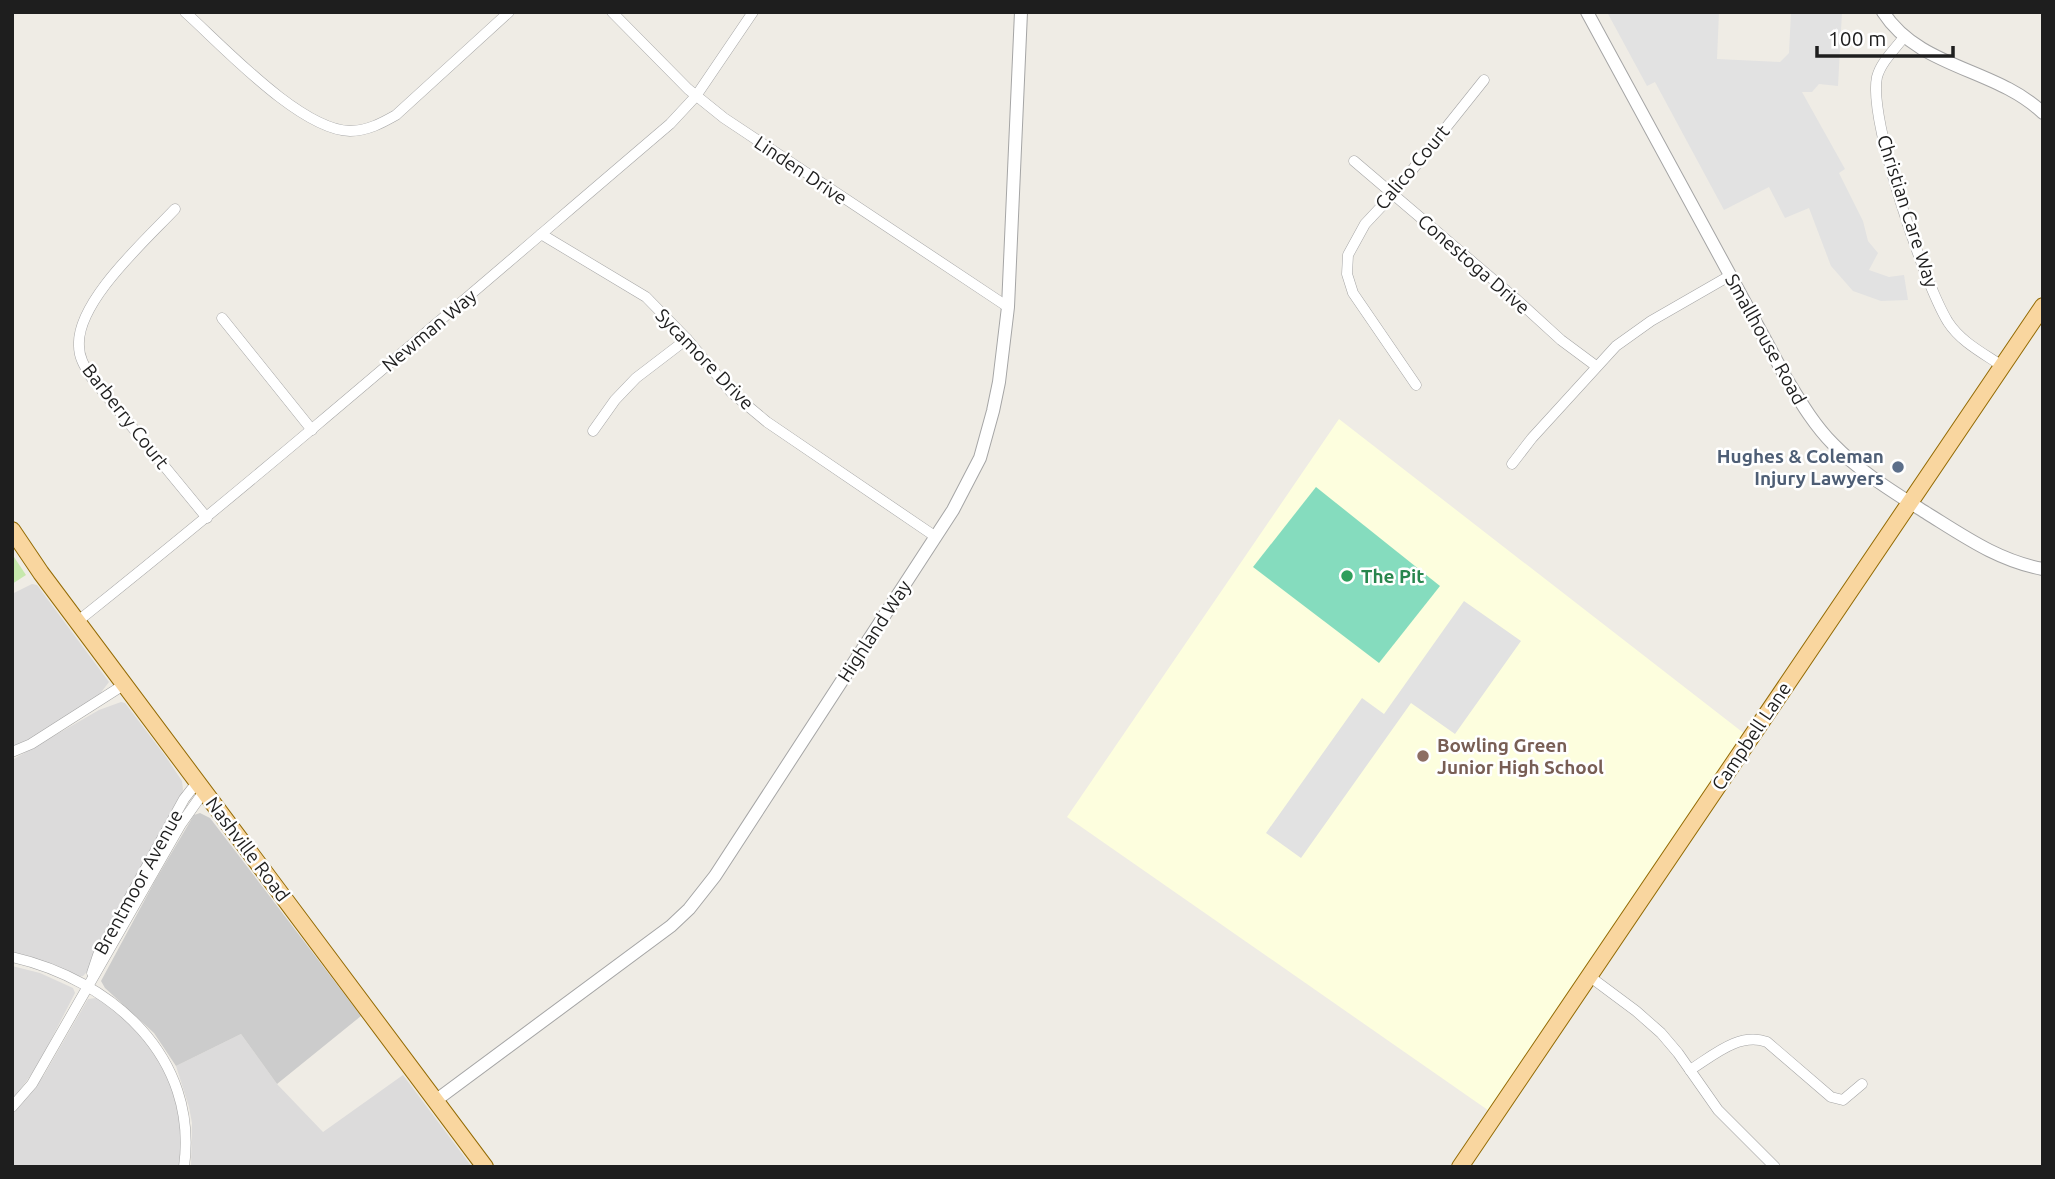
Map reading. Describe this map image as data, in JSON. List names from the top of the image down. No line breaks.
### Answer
{"streets":{"main road":["Campbell Lane","Nashville Road"],"street":["Calico Court","Linden Drive","Christian Care Way","Conestoga Drive","Newman Way","Smallhouse Road","Sycamore Drive","Barberry Court","Highland Way","Brentmoor Avenue"]},"crossings":[["Calico Court","Conestoga Drive"],["Linden Drive","Newman Way"],["Linden Drive","Highland Way"],["Christian Care Way","Campbell Lane"],["Newman Way","Sycamore Drive"],["Newman Way","Barberry Court"],["Newman Way","Nashville Road"],["Smallhouse Road","Campbell Lane"],["Sycamore Drive","Highland Way"],["Highland Way","Nashville Road"],["Nashville Road","Brentmoor Avenue"]],"places":["Hughes & Coleman Injury Lawyers","The Pit","Bowling Green Junior High School"],"scale_bar":"100 m"}
